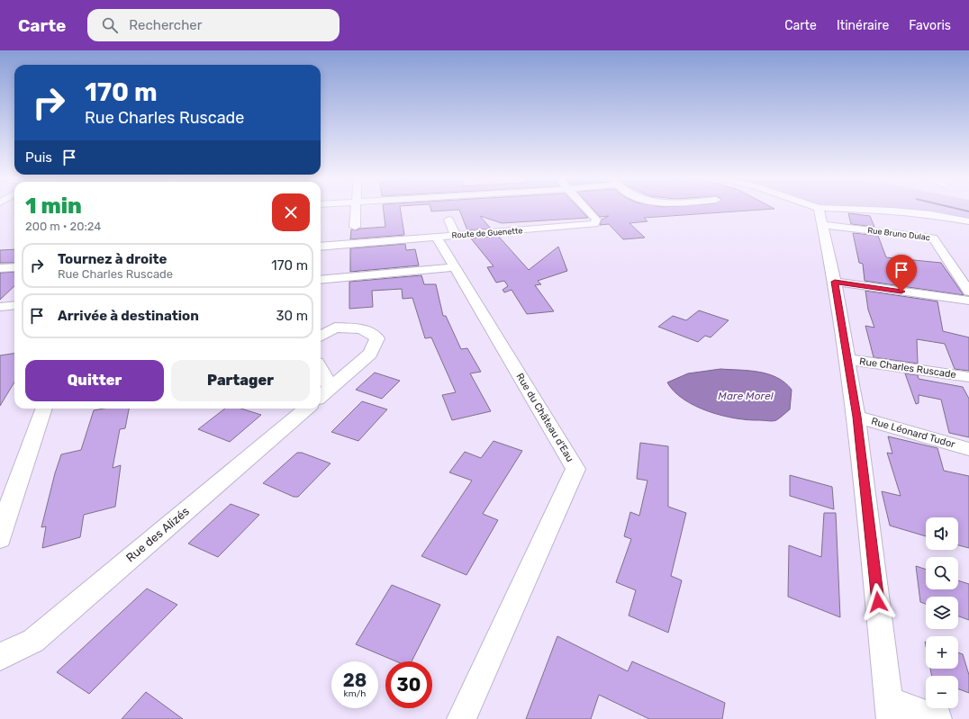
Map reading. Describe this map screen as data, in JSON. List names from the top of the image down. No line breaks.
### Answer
{"streets":{"street":["Route de Guenette","Rue Bruno Dulac","Rue Charles Ruscade","Rue du Château d'Eau","Rue Léonard Tudor","Rue des Alizés"]},"water":["Mare Morel"],"page":{"header":"Carte","search":"Rechercher","nav":["Carte","Itinéraire","Favoris"],"turn":["170 m","Rue Charles Ruscade"],"then":"Puis","heading":["1 min","200 m · 20:24"],"list":[{"name":"Tournez à droite","note":"Rue Charles Ruscade","value":"170 m"},{"name":"Arrivée à destination","value":"30 m"}],"buttons":["Quitter","Partager"],"map_buttons":["+","−"],"speed":"28 km/h","limit":"30"}}
